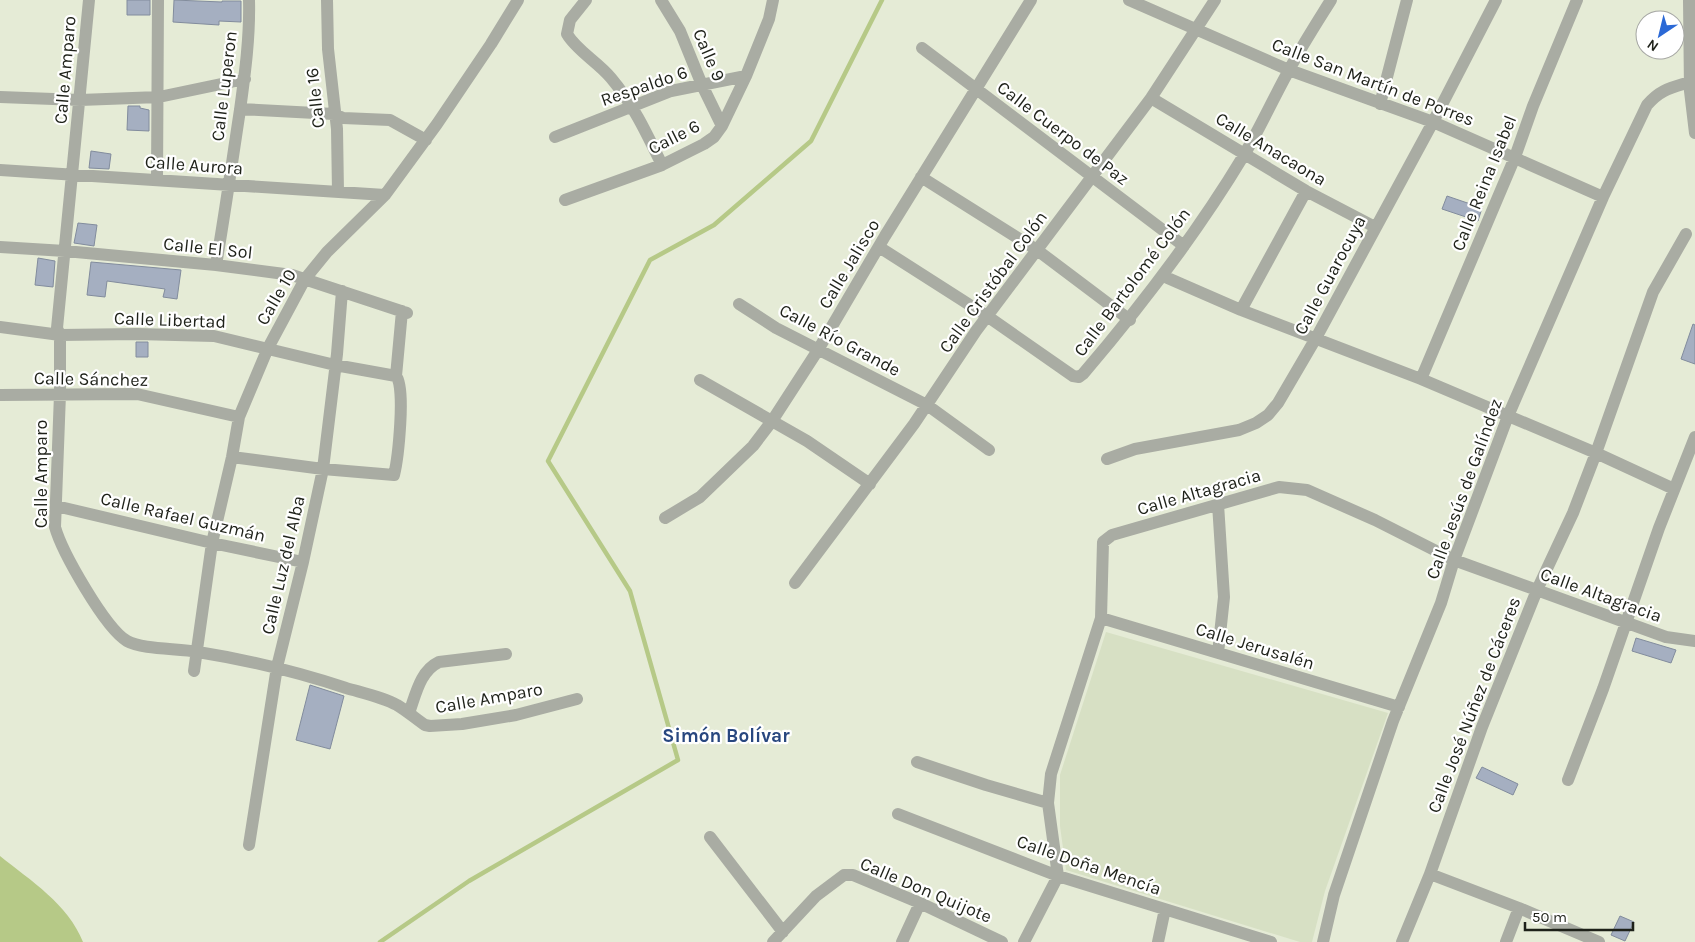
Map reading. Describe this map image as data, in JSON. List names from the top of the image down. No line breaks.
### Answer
{"streets":{"street":["Calle 9","Calle Amparo","Calle San Martín de Porres","Calle Luperon","Respaldo 6","Calle 16","Calle Cuerpo de Paz","Calle 6","Calle Anacaona","Calle Aurora","Calle Reina Isabel","Calle El Sol","Calle Jalisco","Calle Guarocuya","Calle Cristóbal Colón","Calle Bartolomé Colón","Calle 10","Calle Libertad","Calle Río Grande","Calle Sánchez","Calle Jesús de Galíndez","Calle Altagracia","Calle Rafael Guzmán","Calle Luz del Alba","Calle Jerusalén","Calle José Núñez de Cáceres","Calle Doña Mencía","Calle Don Quijote"]},"crossings":[["Calle 9","Respaldo 6"],["Calle 9","Calle 6"],["Calle Amparo","Calle Aurora"],["Calle Amparo","Calle El Sol"],["Calle Amparo","Calle 10"],["Calle Amparo","Calle Libertad"],["Calle Amparo","Calle Sánchez"],["Calle Amparo","Calle Rafael Guzmán"],["Calle Amparo","Calle Luz del Alba"],["Calle San Martín de Porres","Calle Reina Isabel"],["Calle San Martín de Porres","Calle Guarocuya"],["Calle San Martín de Porres","Calle Cristóbal Colón"],["Calle San Martín de Porres","Calle Bartolomé Colón"],["Calle San Martín de Porres","Calle Jesús de Galíndez"],["Calle Luperon","Calle Aurora"],["Calle Luperon","Calle El Sol"],["Respaldo 6","Calle 6"],["Calle 16","Calle Aurora"],["Calle Cuerpo de Paz","Calle Jalisco"],["Calle Cuerpo de Paz","Calle Cristóbal Colón"],["Calle Cuerpo de Paz","Calle Bartolomé Colón"],["Calle Anacaona","Calle Guarocuya"],["Calle Anacaona","Calle Cristóbal Colón"],["Calle Anacaona","Calle Bartolomé Colón"],["Calle Aurora","Calle 10"],["Calle El Sol","Calle 10"],["Calle El Sol","Calle Libertad"],["Calle El Sol","Calle Luz del Alba"],["Calle Jalisco","Calle Bartolomé Colón"],["Calle Jalisco","Calle Río Grande"],["Calle Cristóbal Colón","Calle Bartolomé Colón"],["Calle Cristóbal Colón","Calle Río Grande"],["Calle 10","Calle Libertad"],["Calle 10","Calle Sánchez"],["Calle 10","Calle Rafael Guzmán"],["Calle Libertad","Calle Luz del Alba"],["Calle Jesús de Galíndez","Calle Altagracia"],["Calle Jesús de Galíndez","Calle Jerusalén"],["Calle Altagracia","Calle Jerusalén"],["Calle Altagracia","Calle José Núñez de Cáceres"],["Calle Altagracia","Calle Doña Mencía"],["Calle Rafael Guzmán","Calle Luz del Alba"]],"districts":["Simón Bolívar"],"scale_bar":"50 m","north":"bottom left"}
